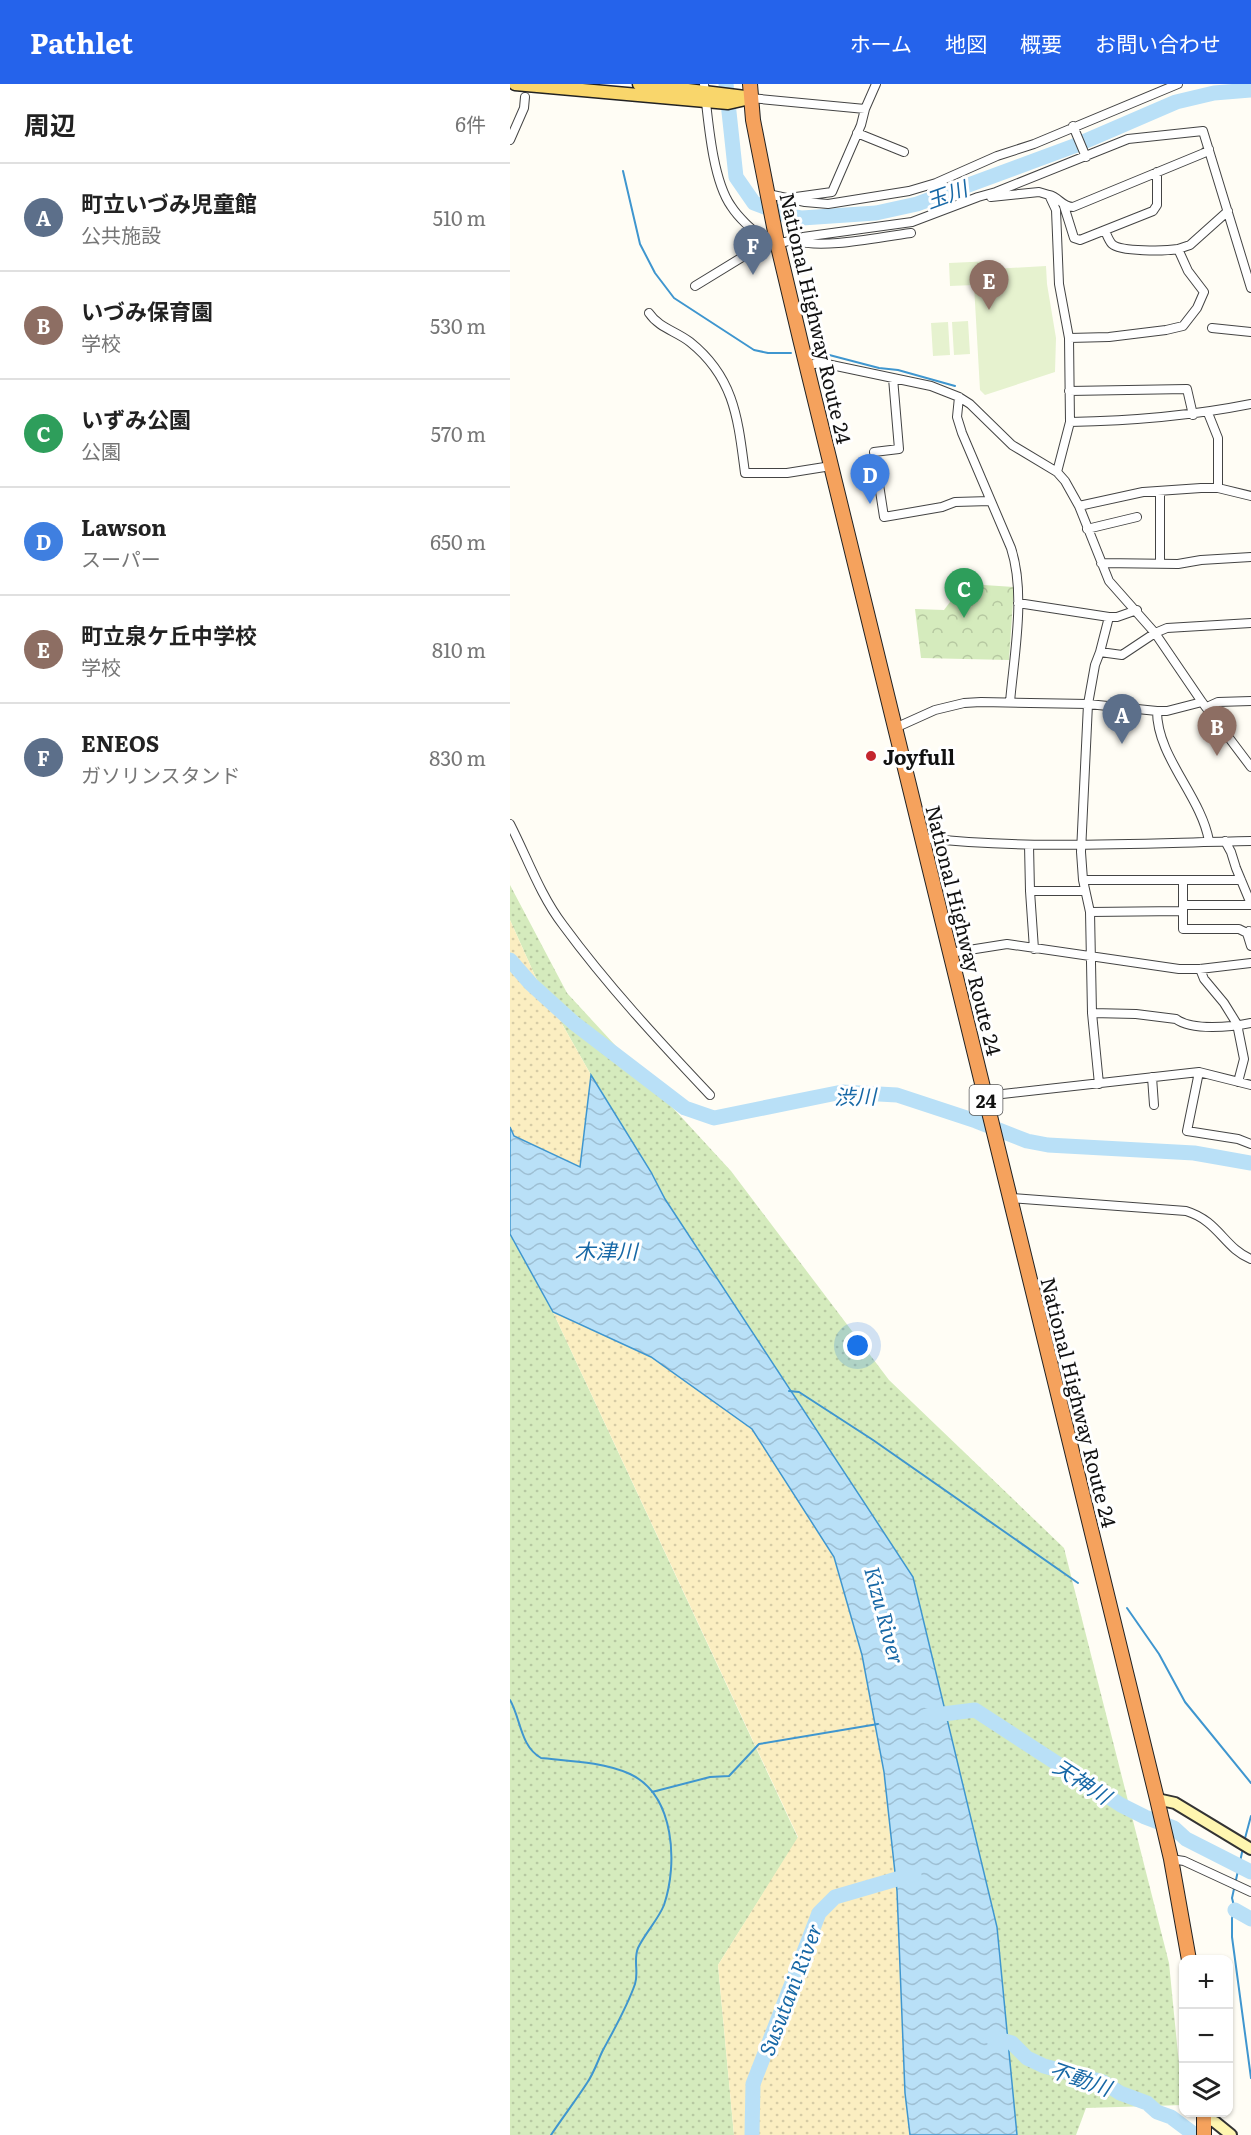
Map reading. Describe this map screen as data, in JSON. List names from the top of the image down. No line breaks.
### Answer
{"streets":{"highway":["National Highway Route 24","24"]},"water":["玉川","渋川","木津川","Kizu River","天神川","Susutani River","不動川"],"places":["Joyfull"],"page":{"header":"Pathlet","nav":["ホーム","地図","概要","お問い合わせ"],"heading":["周辺","6件"],"list":[{"mark":"A","name":"町立いづみ児童館","note":"公共施設","value":"510 m"},{"mark":"B","name":"いづみ保育園","note":"学校","value":"530 m"},{"mark":"C","name":"いずみ公園","note":"公園","value":"570 m"},{"mark":"D","name":"Lawson","note":"スーパー","value":"650 m"},{"mark":"E","name":"町立泉ケ丘中学校","note":"学校","value":"810 m"},{"mark":"F","name":"ENEOS","note":"ガソリンスタンド","value":"830 m"}],"pins":["F","E","D","C","A","B"],"map_buttons":["+","−"]}}
